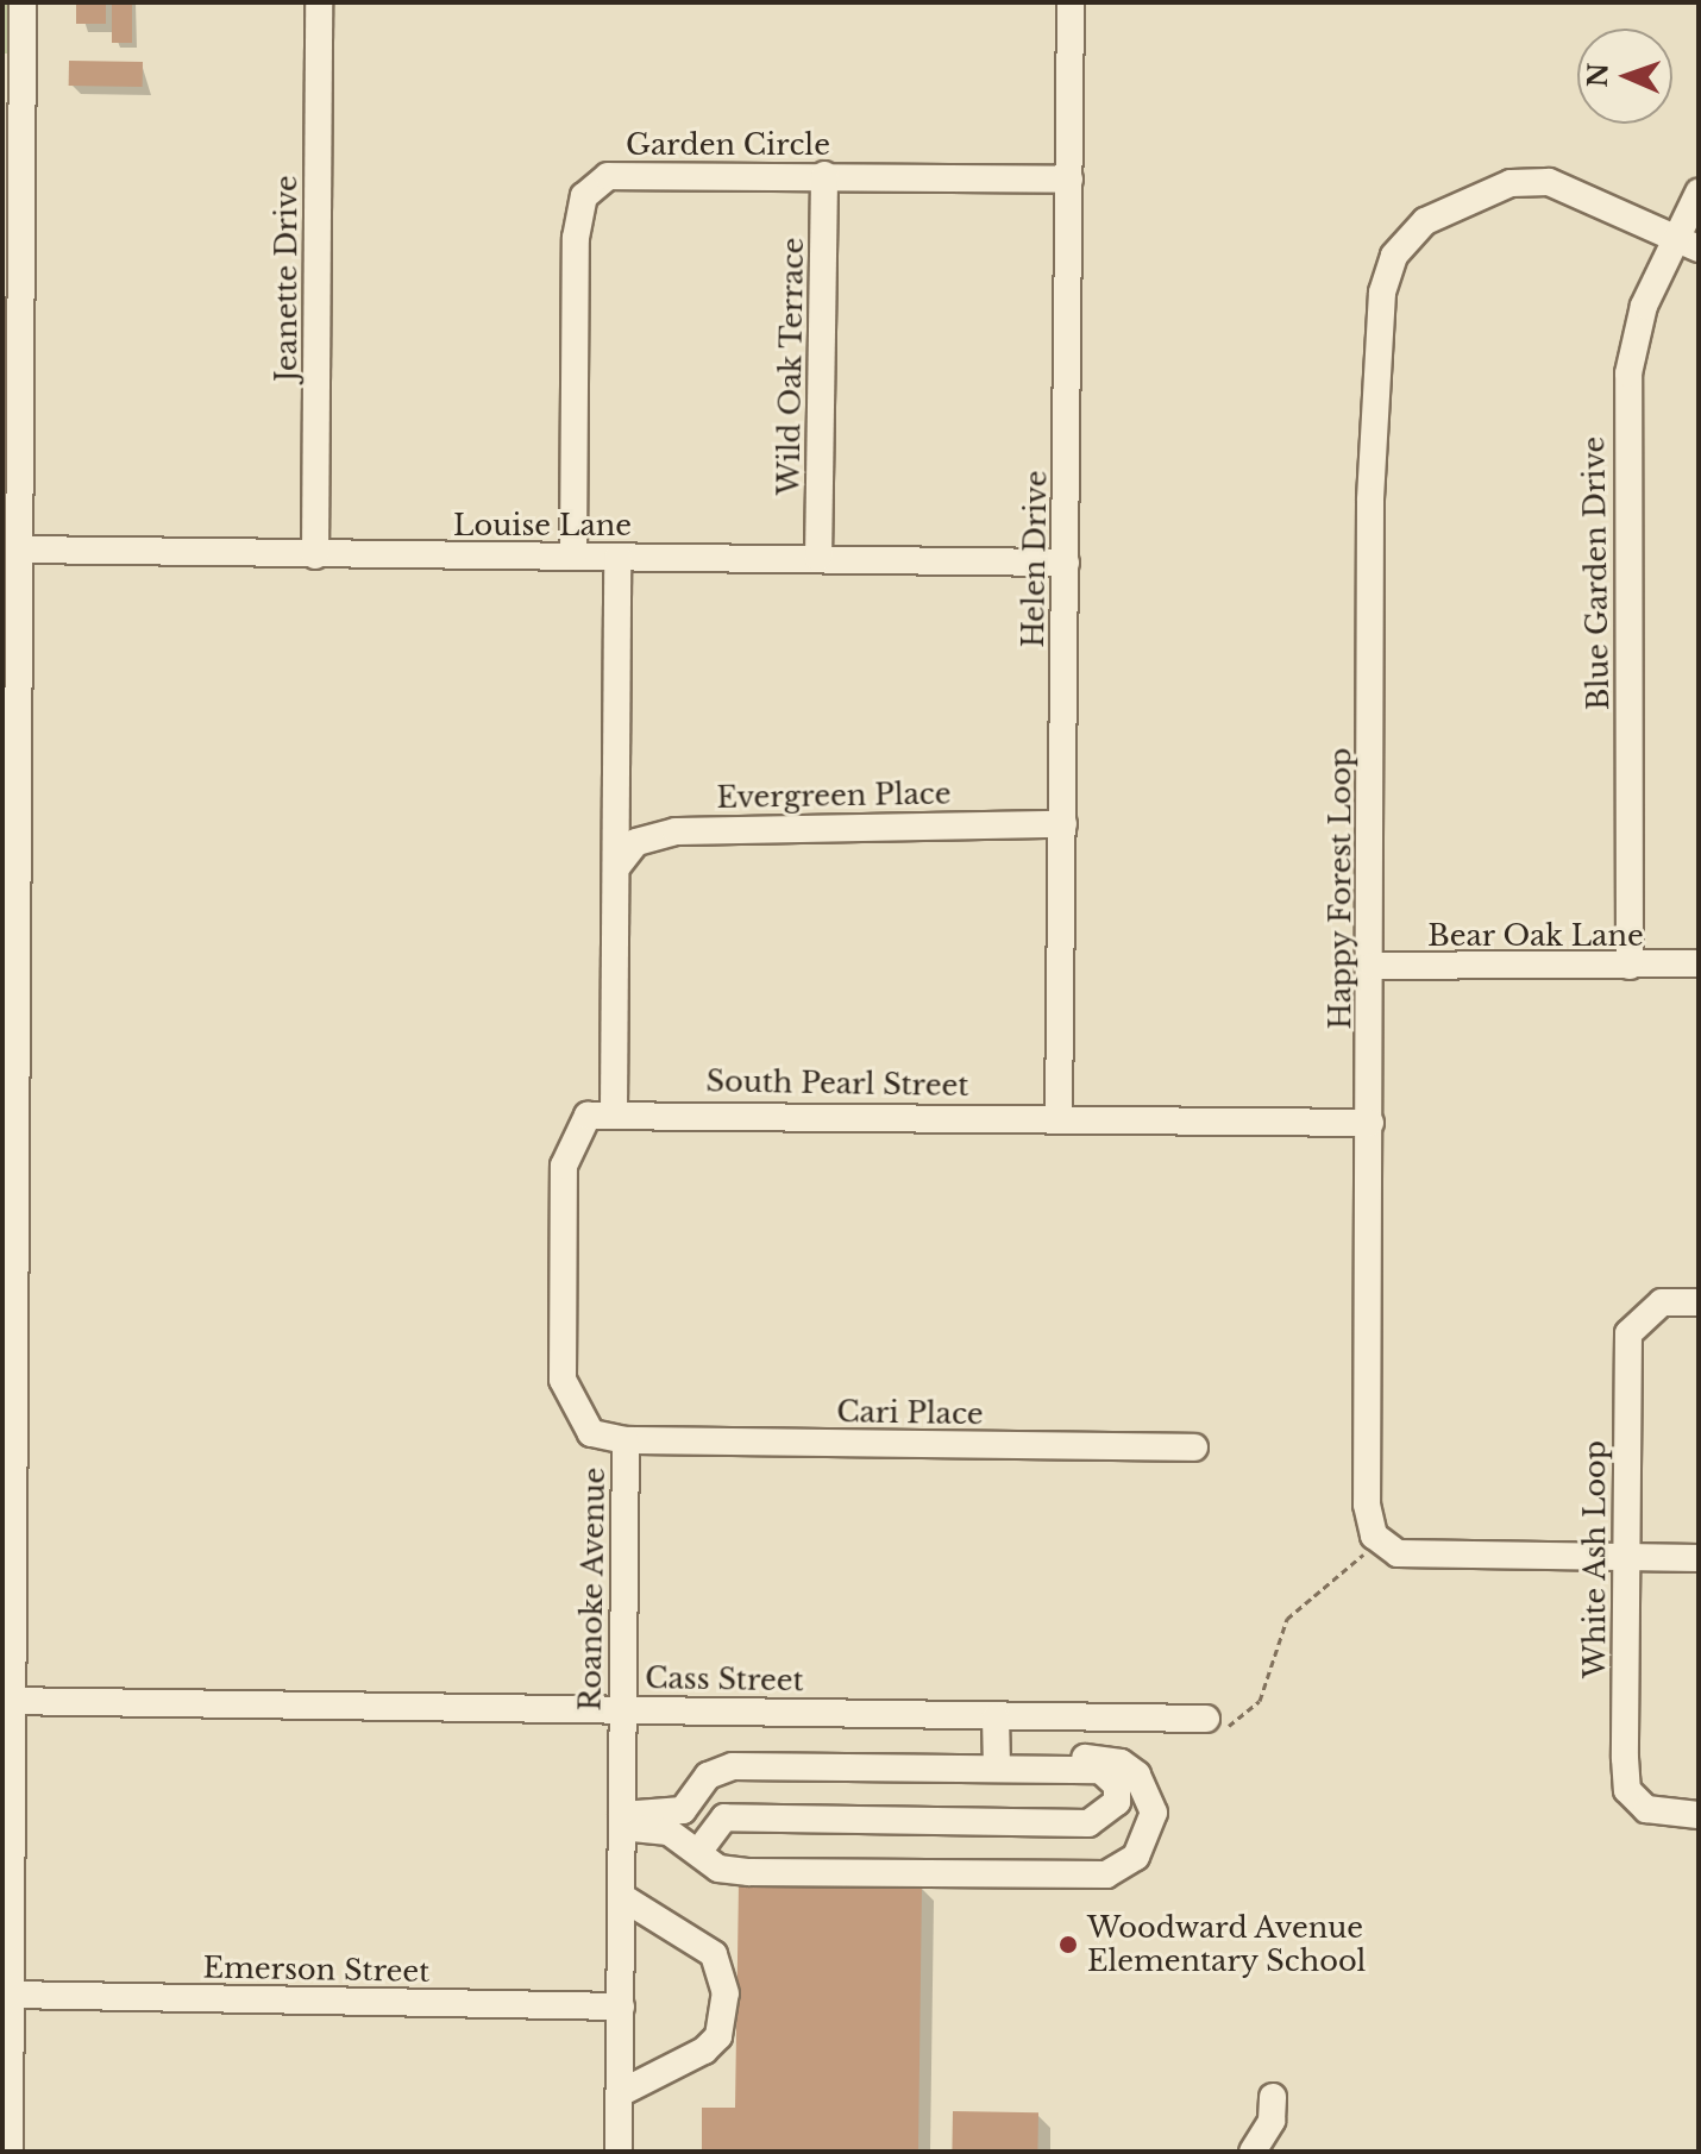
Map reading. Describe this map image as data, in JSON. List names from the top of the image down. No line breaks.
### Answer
{"streets":{"street":["Garden Circle","Jeanette Drive","Wild Oak Terrace","Louise Lane","Helen Drive","Blue Garden Drive","Evergreen Place","Happy Forest Loop","Bear Oak Lane","South Pearl Street","Cari Place","White Ash Loop","Roanoke Avenue","Cass Street","Emerson Street"]},"crossings":[["Garden Circle","Wild Oak Terrace"],["Garden Circle","Louise Lane"],["Garden Circle","Helen Drive"],["Jeanette Drive","Louise Lane"],["Wild Oak Terrace","Louise Lane"],["Louise Lane","Helen Drive"],["Helen Drive","Evergreen Place"],["Helen Drive","South Pearl Street"],["Blue Garden Drive","Happy Forest Loop"],["Blue Garden Drive","Bear Oak Lane"],["Happy Forest Loop","Bear Oak Lane"],["Happy Forest Loop","South Pearl Street"],["Happy Forest Loop","White Ash Loop"],["South Pearl Street","Roanoke Avenue"],["Cari Place","Roanoke Avenue"],["Roanoke Avenue","Cass Street"],["Roanoke Avenue","Emerson Street"]],"places":["Woodward Avenue Elementary School"],"north":"left"}
